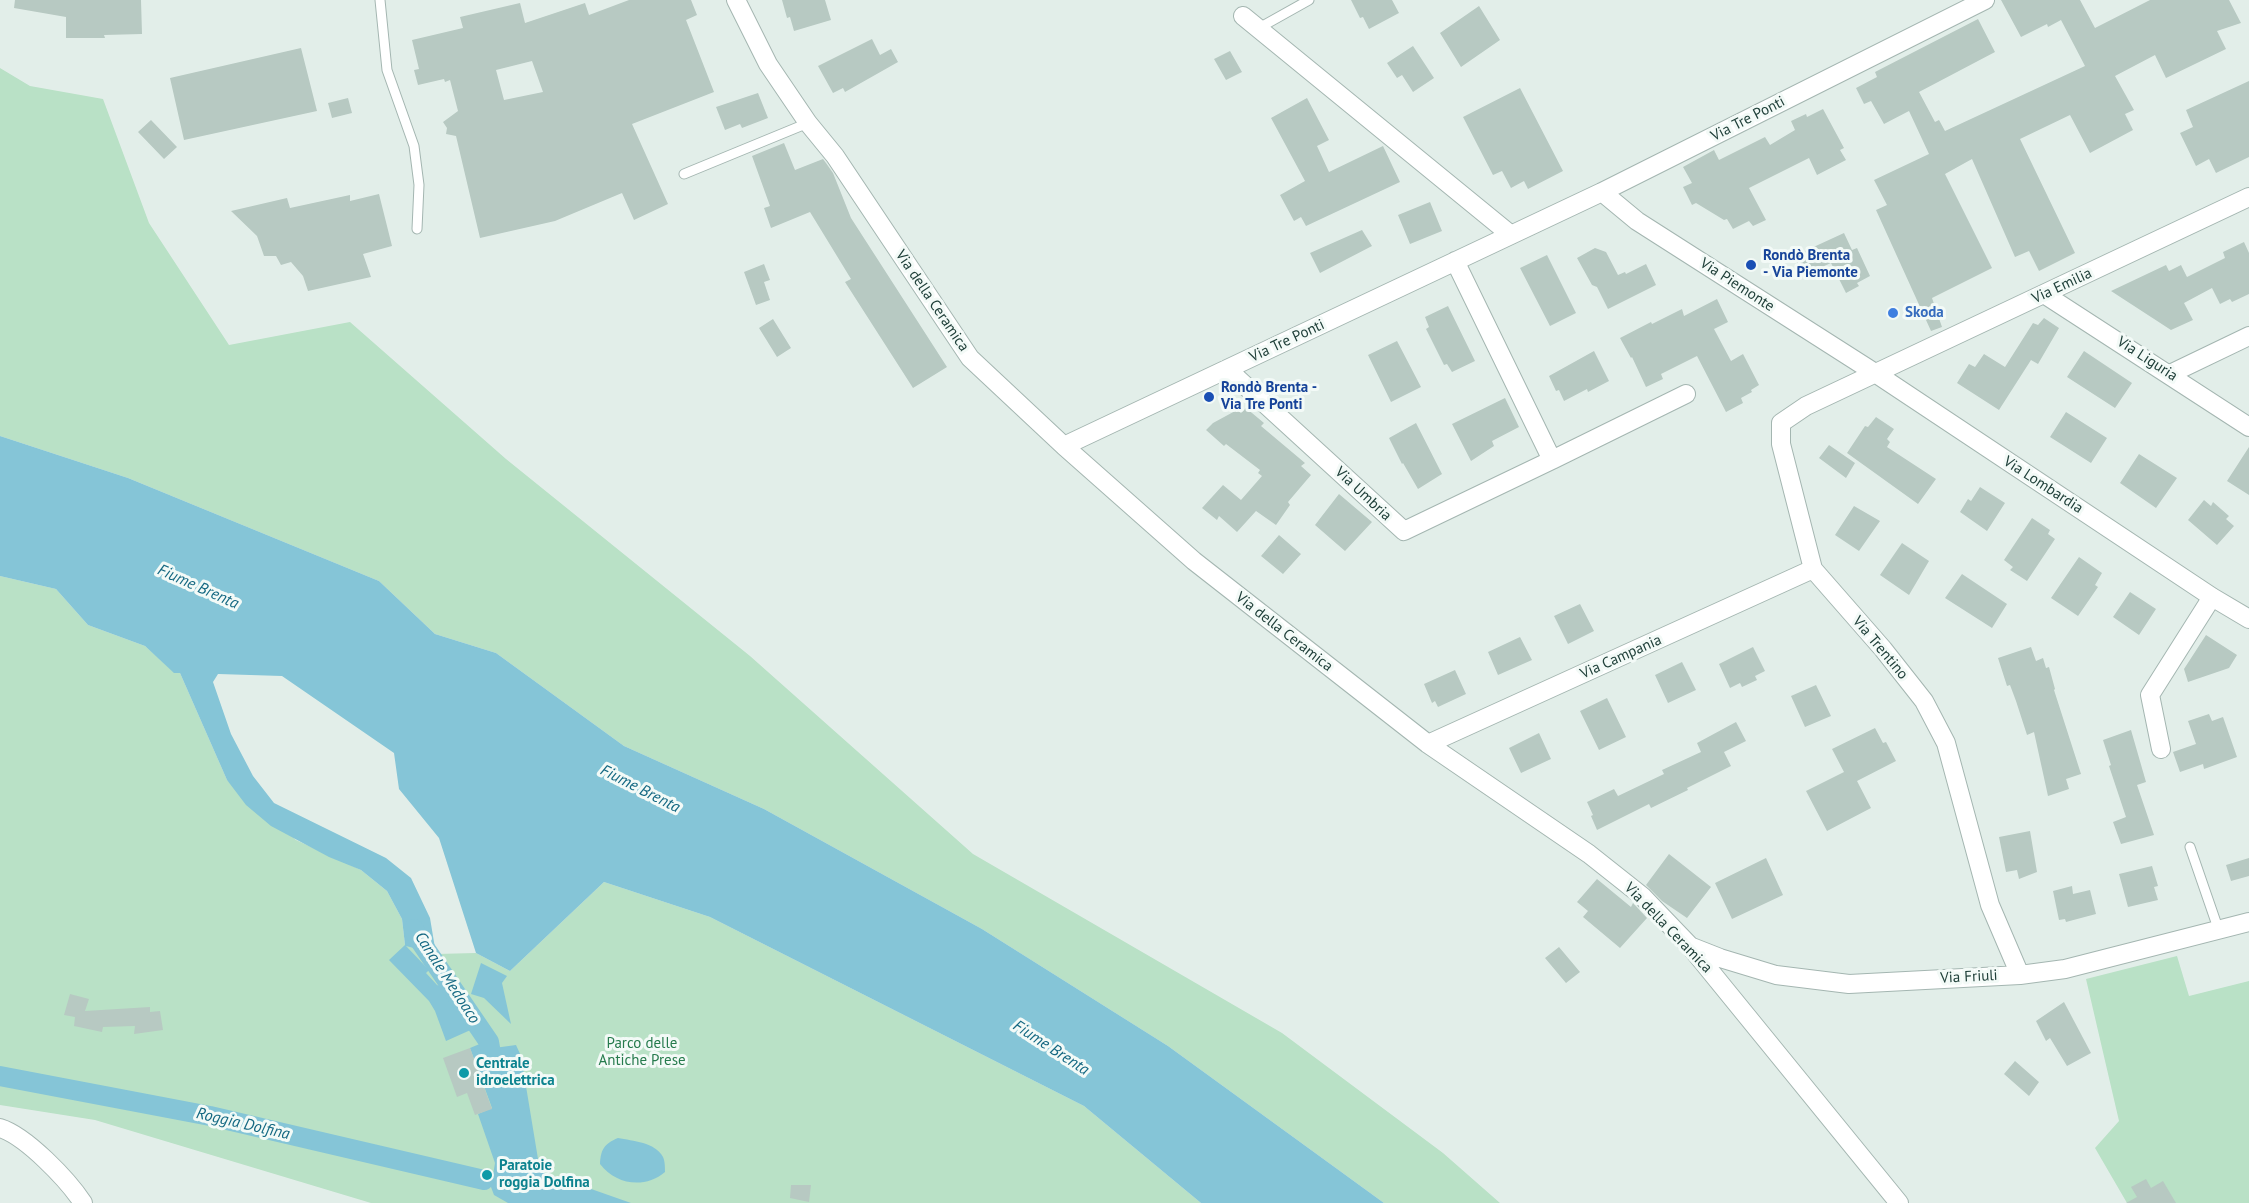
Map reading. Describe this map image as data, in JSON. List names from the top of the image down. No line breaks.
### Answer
{"streets":{"street":["Via Tre Ponti","Via Piemonte","Via Emilia","Via della Ceramica","Via Liguria","Via Lombardia","Via Umbria","Via Trentino","Via Campania","Via Friuli"]},"crossings":[["Via Tre Ponti","Via Piemonte"],["Via Tre Ponti","Via della Ceramica"],["Via Tre Ponti","Via Umbria"],["Via Piemonte","Via Emilia"],["Via Piemonte","Via Lombardia"],["Via Piemonte","Via Trentino"],["Via Emilia","Via Liguria"],["Via Emilia","Via Lombardia"],["Via Emilia","Via Trentino"],["Via della Ceramica","Via Campania"],["Via della Ceramica","Via Friuli"],["Via Lombardia","Via Trentino"],["Via Trentino","Via Campania"],["Via Trentino","Via Friuli"]],"water":["Fiume Brenta","Canale Medoaco","Roggia Dolfina"],"parks":["Parco delle Antiche Prese"],"places":["Rondò Brenta - Via Piemonte","Skoda","Rondò Brenta - Via Tre Ponti","Centrale idroelettrica","Paratoie roggia Dolfina"]}
